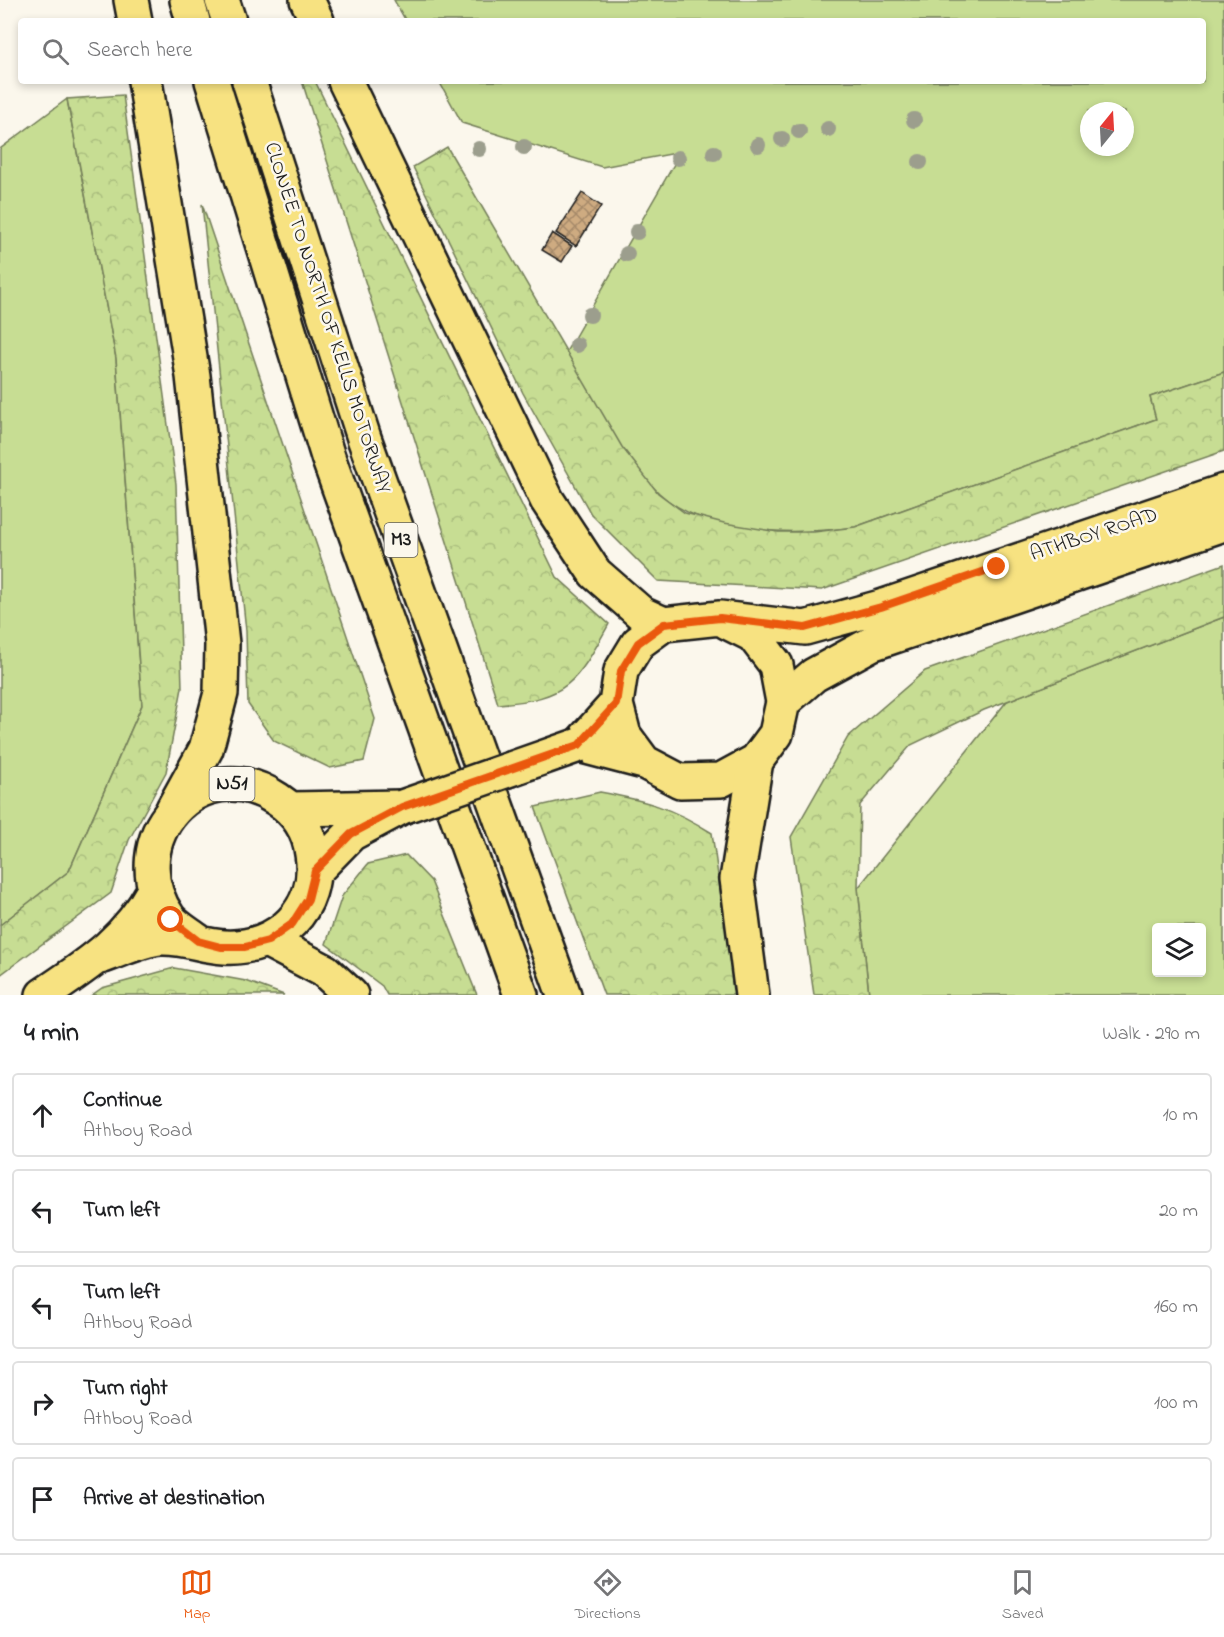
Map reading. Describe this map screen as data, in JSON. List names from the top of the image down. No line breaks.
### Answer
{"streets":{"main road":["CLONEE TO NORTH OF KELLS MOTORWAY","ATHBOY ROAD","M3","N51"]},"crossings":[["ATHBOY ROAD","N51"]],"north":"top","page":{"search":"Search here","heading":["4 min","Walk · 290 m"],"list":[["Continue","Athboy Road","10 m"],["Turn left","20 m"],["Turn left","Athboy Road","160 m"],["Turn right","Athboy Road","100 m"],"Arrive at destination"],"nav":["Map","Directions","Saved"]}}
